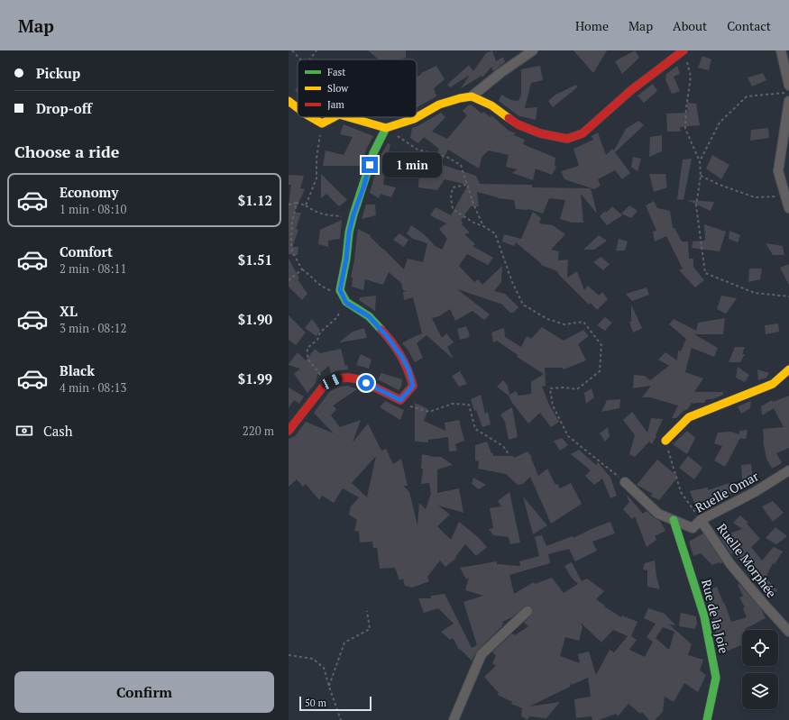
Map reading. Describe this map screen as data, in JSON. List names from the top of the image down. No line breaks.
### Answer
{"streets":{"street":["Ruelle Omar","Ruelle Morphée","Rue de la Joie"]},"crossings":[["Ruelle Omar","Ruelle Morphée"],["Ruelle Omar","Rue de la Joie"]],"legend":["Fast","Slow","Jam"],"scale_bar":"50 m","page":{"header":"Map","nav":["Home","Map","About","Contact"],"banner":["Pickup","Drop-off"],"heading":"Choose a ride","bubble":"1 min","list":[{"name":"Economy","note":"1 min · 08:10","value":"$1.12"},{"name":"Comfort","note":"2 min · 08:11","value":"$1.51"},{"name":"XL","note":"3 min · 08:12","value":"$1.90"},{"name":"Black","note":"4 min · 08:13","value":"$1.99"}],"pay":["Cash","220 m"],"buttons":"Confirm","scale":"50 m"}}
